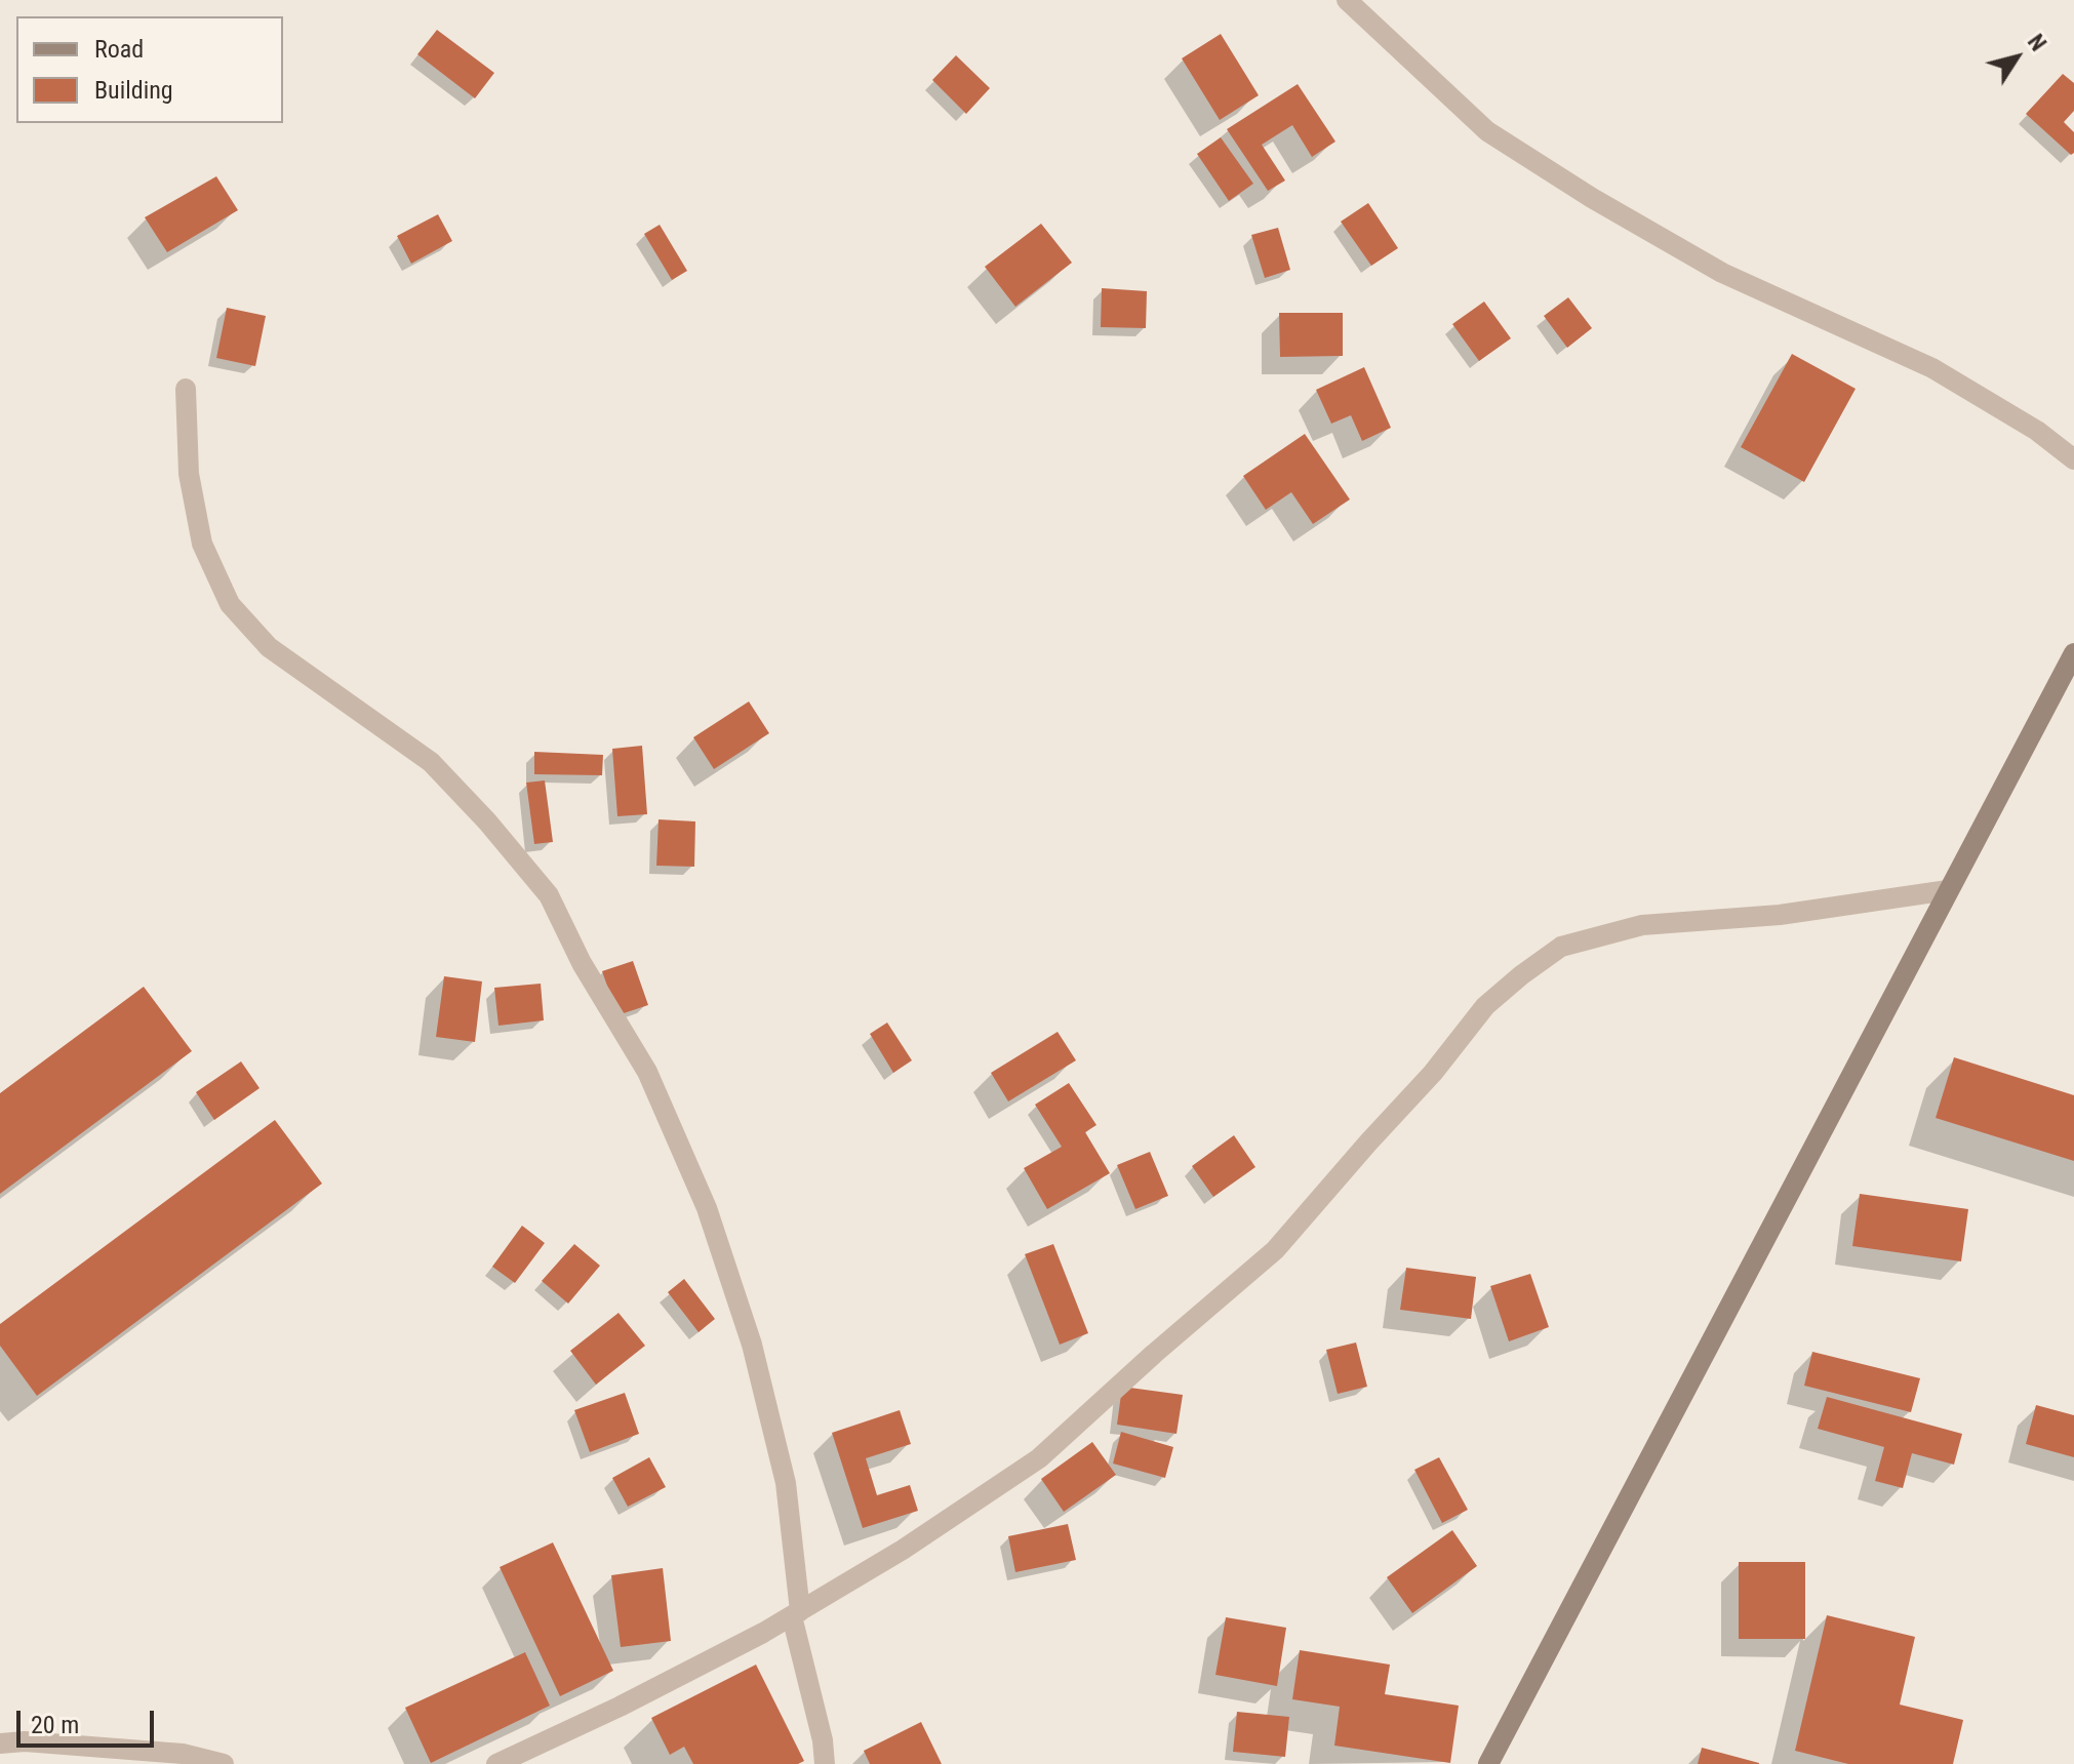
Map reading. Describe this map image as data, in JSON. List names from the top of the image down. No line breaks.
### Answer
{"legend":["Road","Building"],"scale_bar":"20 m","north":"top right"}
